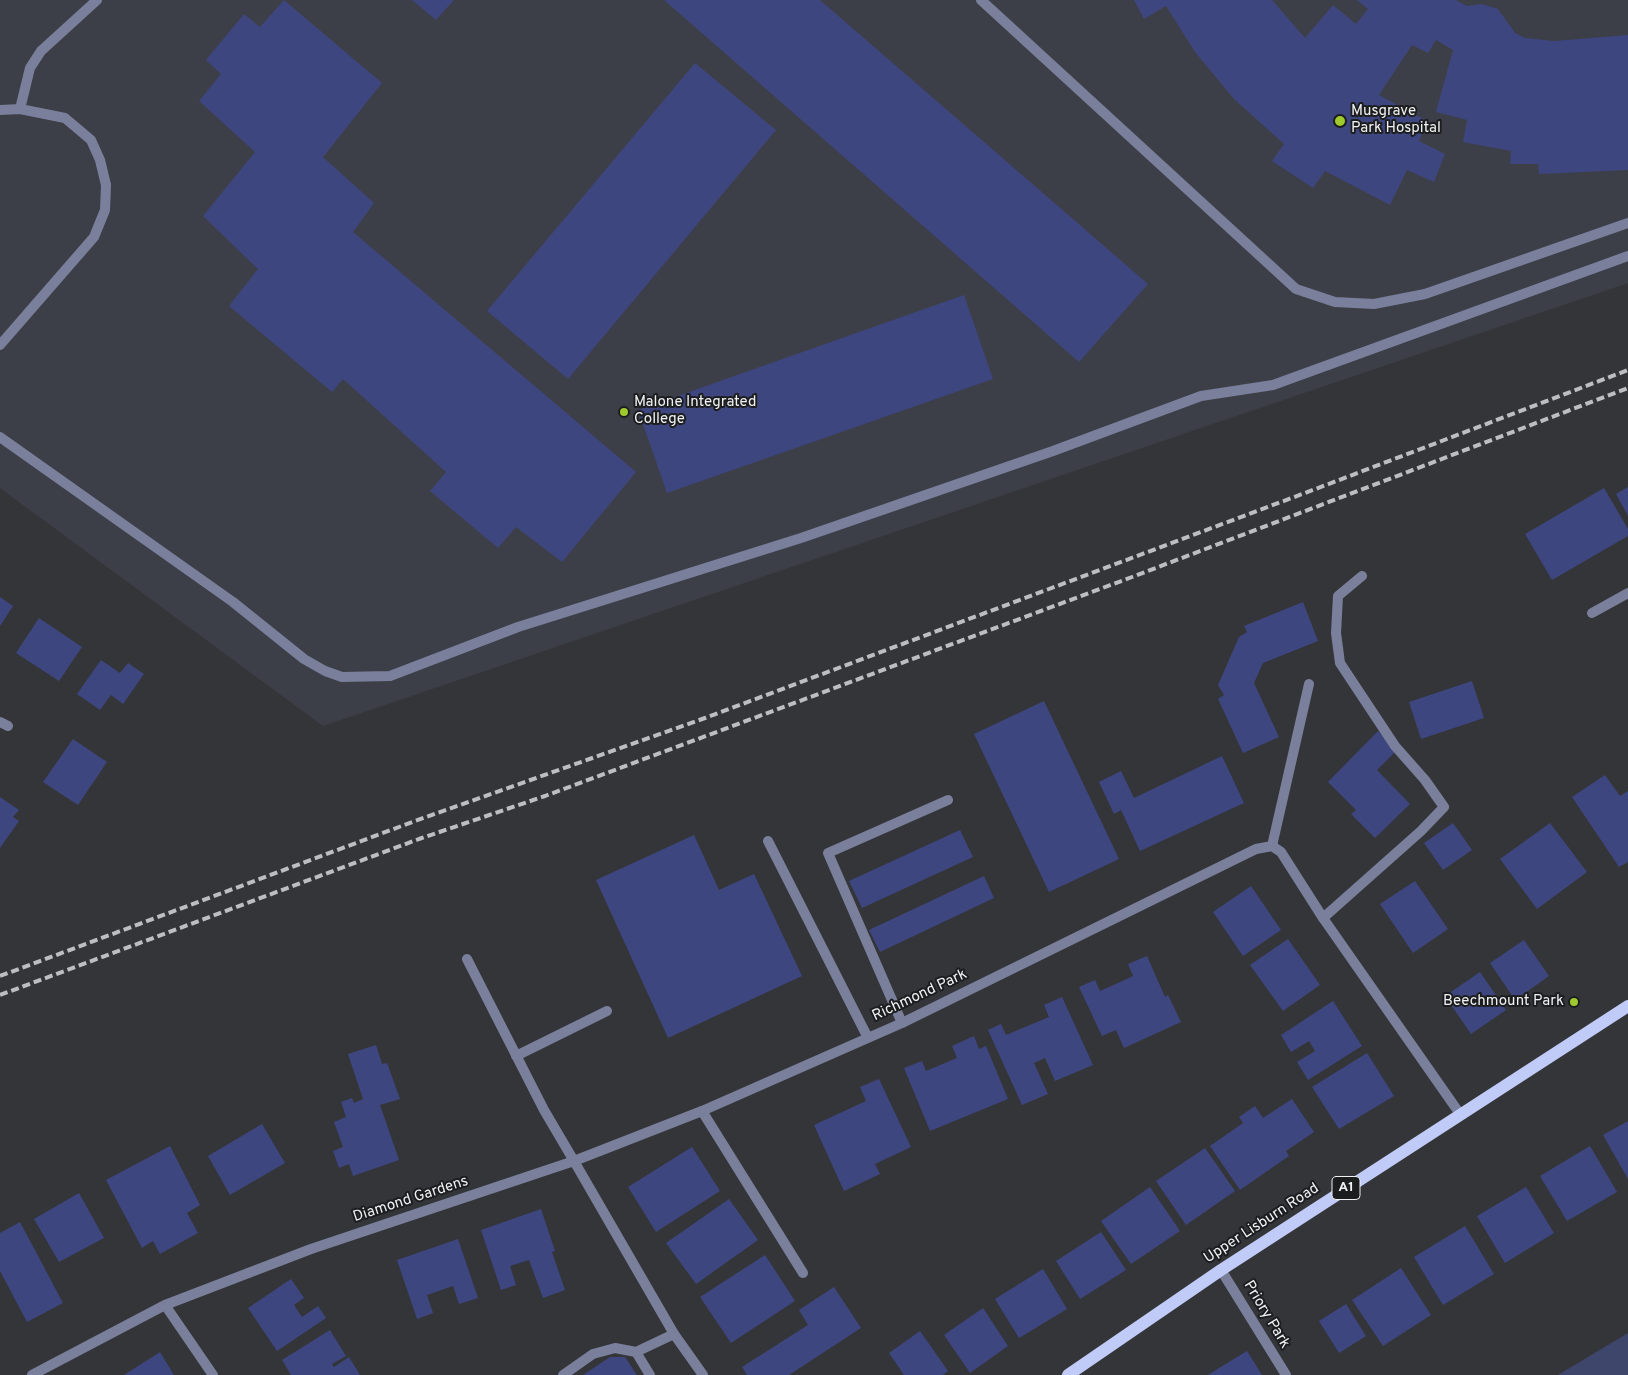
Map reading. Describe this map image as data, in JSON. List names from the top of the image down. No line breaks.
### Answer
{"streets":{"main road":["A1","Upper Lisburn Road"],"street":["Richmond Park","Diamond Gardens","Priory Park"]},"crossings":[["Richmond Park","Diamond Gardens"],["Upper Lisburn Road","Priory Park"]],"places":["Musgrave Park Hospital","Malone Integrated College","Beechmount Park"]}
